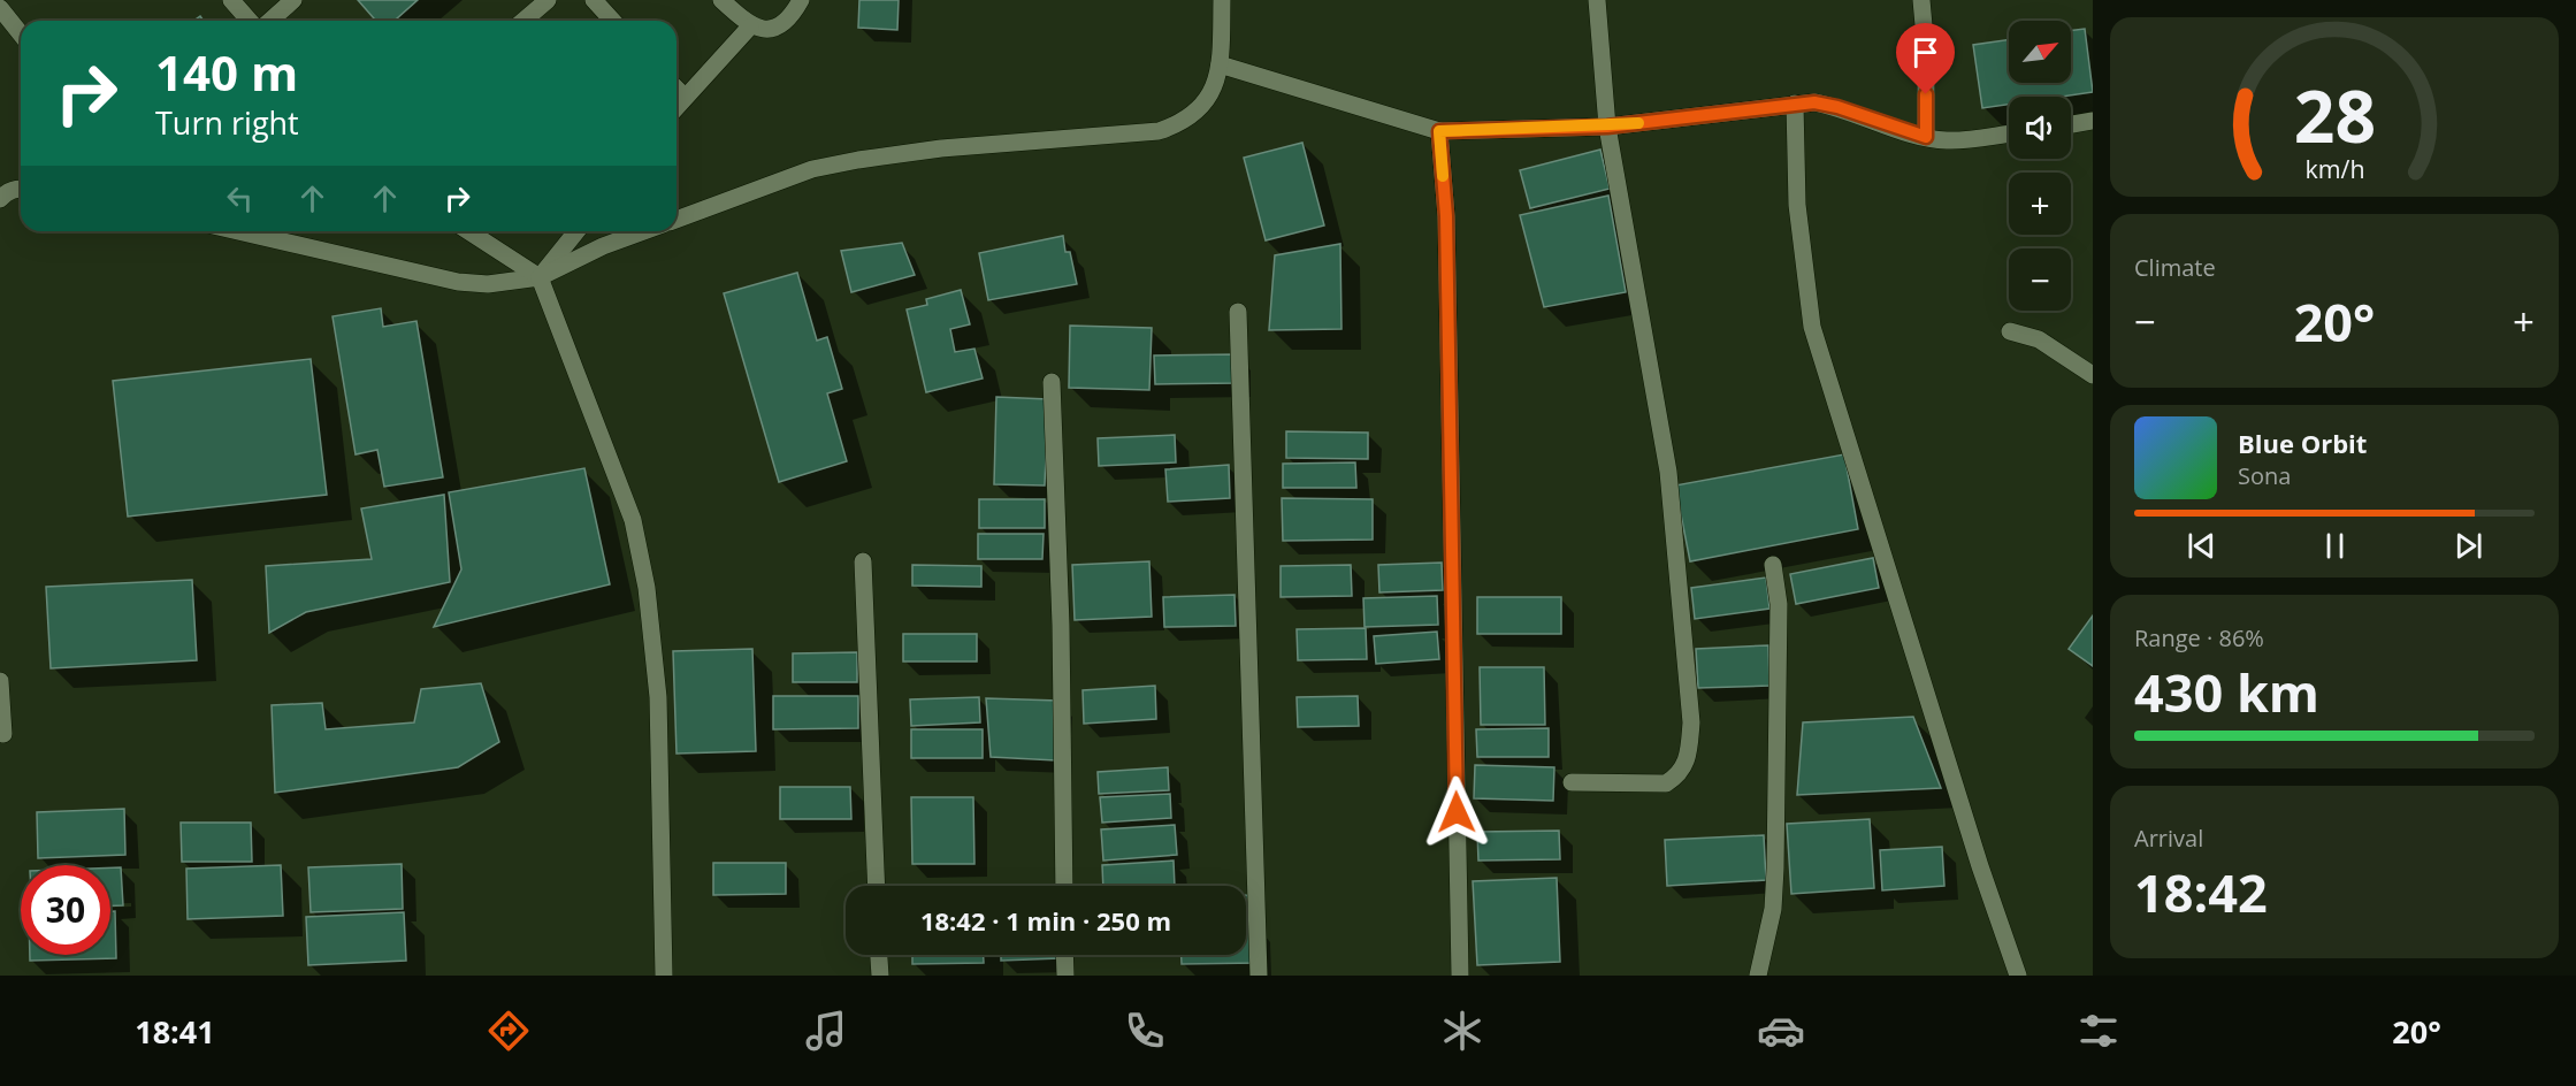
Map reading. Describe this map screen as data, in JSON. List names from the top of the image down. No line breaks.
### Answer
{"north":"top right","page":{"map_buttons":["+","−"],"turn":["140 m","Turn right"],"tile":["Climate",["Range · 86%","430 km"],["Arrival","18:42"]],"heat":["−","20°","+"],"song":["Blue Orbit","Sona"],"limit":"30","trip":"18:42 · 1 min · 250 m","tabs":["18:41","20°"],"gauge":["28","km/h"]}}
